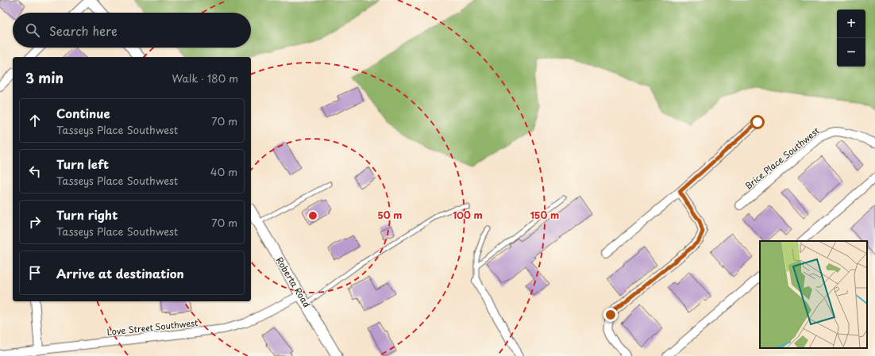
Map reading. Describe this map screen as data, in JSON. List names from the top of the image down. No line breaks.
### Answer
{"streets":{"street":["Brice Place Southwest","Roberta Road","Love Street Southwest"]},"crossings":[["Roberta Road","Love Street Southwest"]],"page":{"map_buttons":["+","−"],"search":"Search here","heading":["3 min","Walk · 180 m"],"list":[["Continue","Tasseys Place Southwest","70 m"],["Turn left","Tasseys Place Southwest","40 m"],["Turn right","Tasseys Place Southwest","70 m"],"Arrive at destination"]},"rings":["50 m","100 m","150 m"]}
